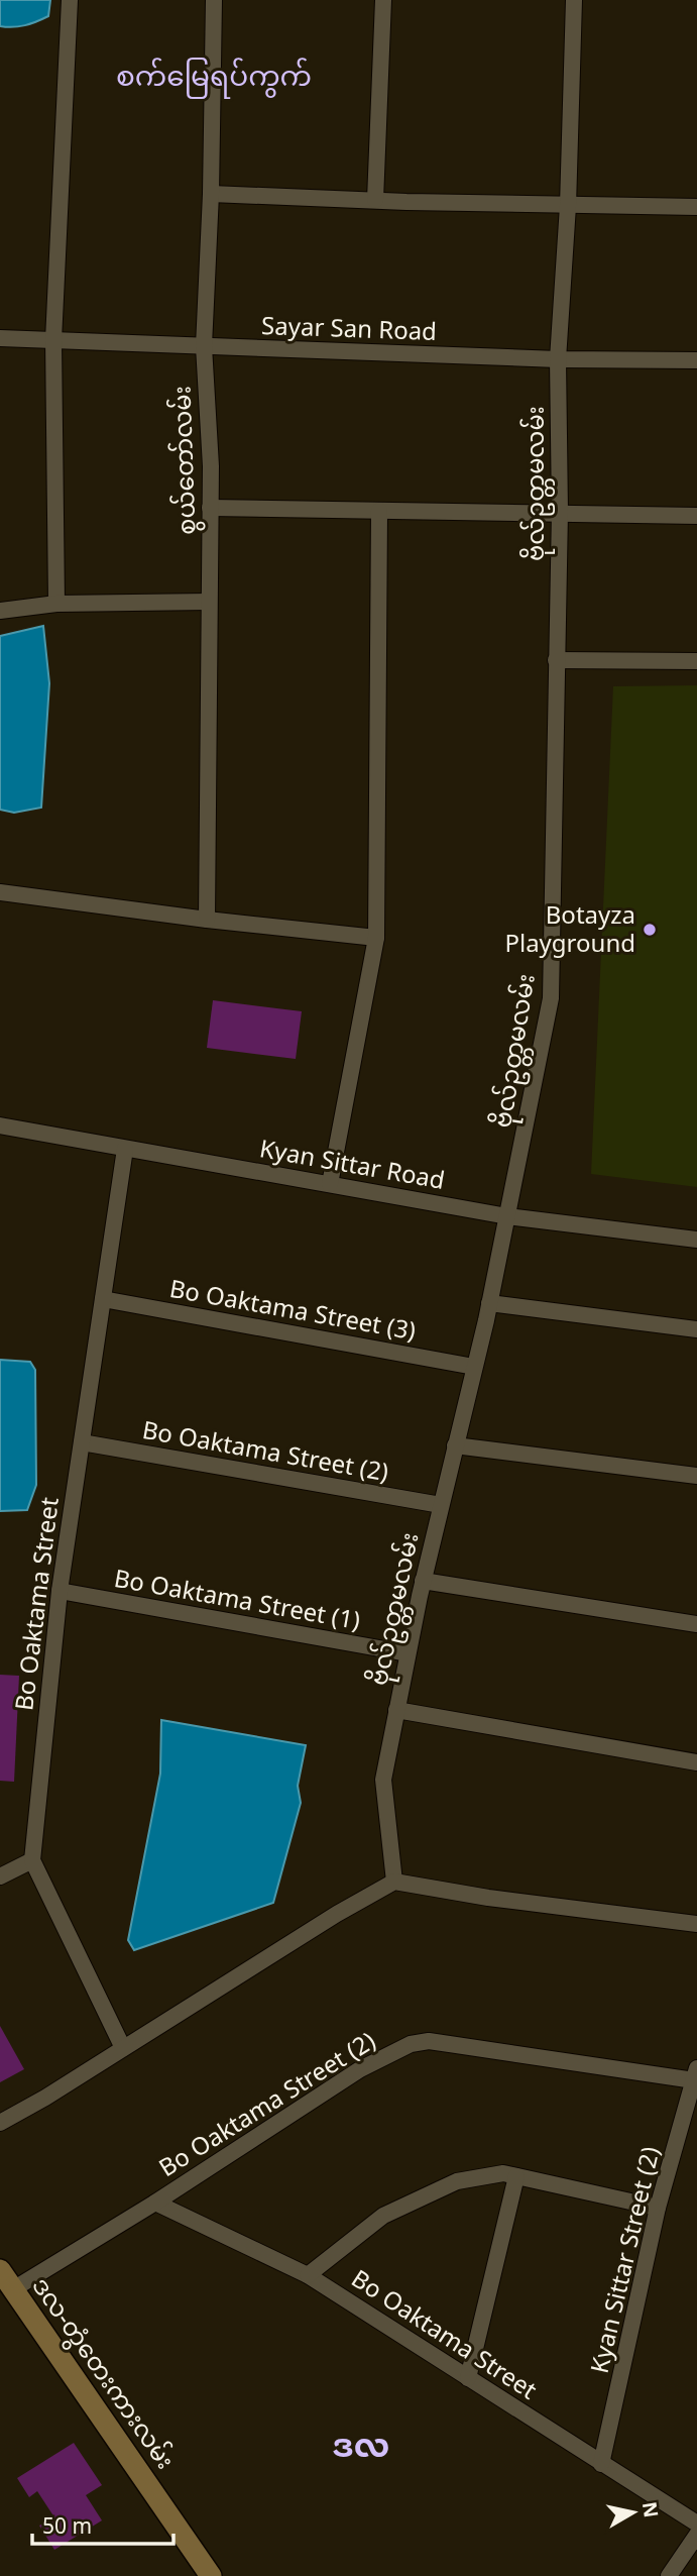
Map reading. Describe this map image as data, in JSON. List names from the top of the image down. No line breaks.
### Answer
{"streets":{"main road":["ဒလ-တွံတေးကားလမ်း"],"street":["Sayar San Road","စွယ်တော်လမ်း","ဗိုလ်ဥတ္တမလမ်း","Kyan Sittar Road","Bo Oaktama Street (3)","Bo Oaktama Street (2)","Bo Oaktama Street (1)","Bo Oaktama Street","Kyan Sittar Street (2)"]},"crossings":[["Sayar San Road","စွယ်တော်လမ်း"],["Sayar San Road","ဗိုလ်ဥတ္တမလမ်း"],["ဗိုလ်ဥတ္တမလမ်း","Kyan Sittar Road"],["ဗိုလ်ဥတ္တမလမ်း","Bo Oaktama Street (3)"],["ဗိုလ်ဥတ္တမလမ်း","Bo Oaktama Street (2)"],["ဗိုလ်ဥတ္တမလမ်း","Bo Oaktama Street (1)"],["Kyan Sittar Road","Bo Oaktama Street"],["Bo Oaktama Street (3)","Bo Oaktama Street"],["Bo Oaktama Street (2)","Bo Oaktama Street"],["Bo Oaktama Street (2)","Kyan Sittar Street (2)"],["Bo Oaktama Street (2)","ဒလ-တွံတေးကားလမ်း"],["Bo Oaktama Street (1)","Bo Oaktama Street"],["Bo Oaktama Street","Kyan Sittar Street (2)"]],"districts":["စက်မြေရပ်ကွက်","ဒလ"],"places":["Botayza Playground"],"scale_bar":"50 m","north":"right"}
